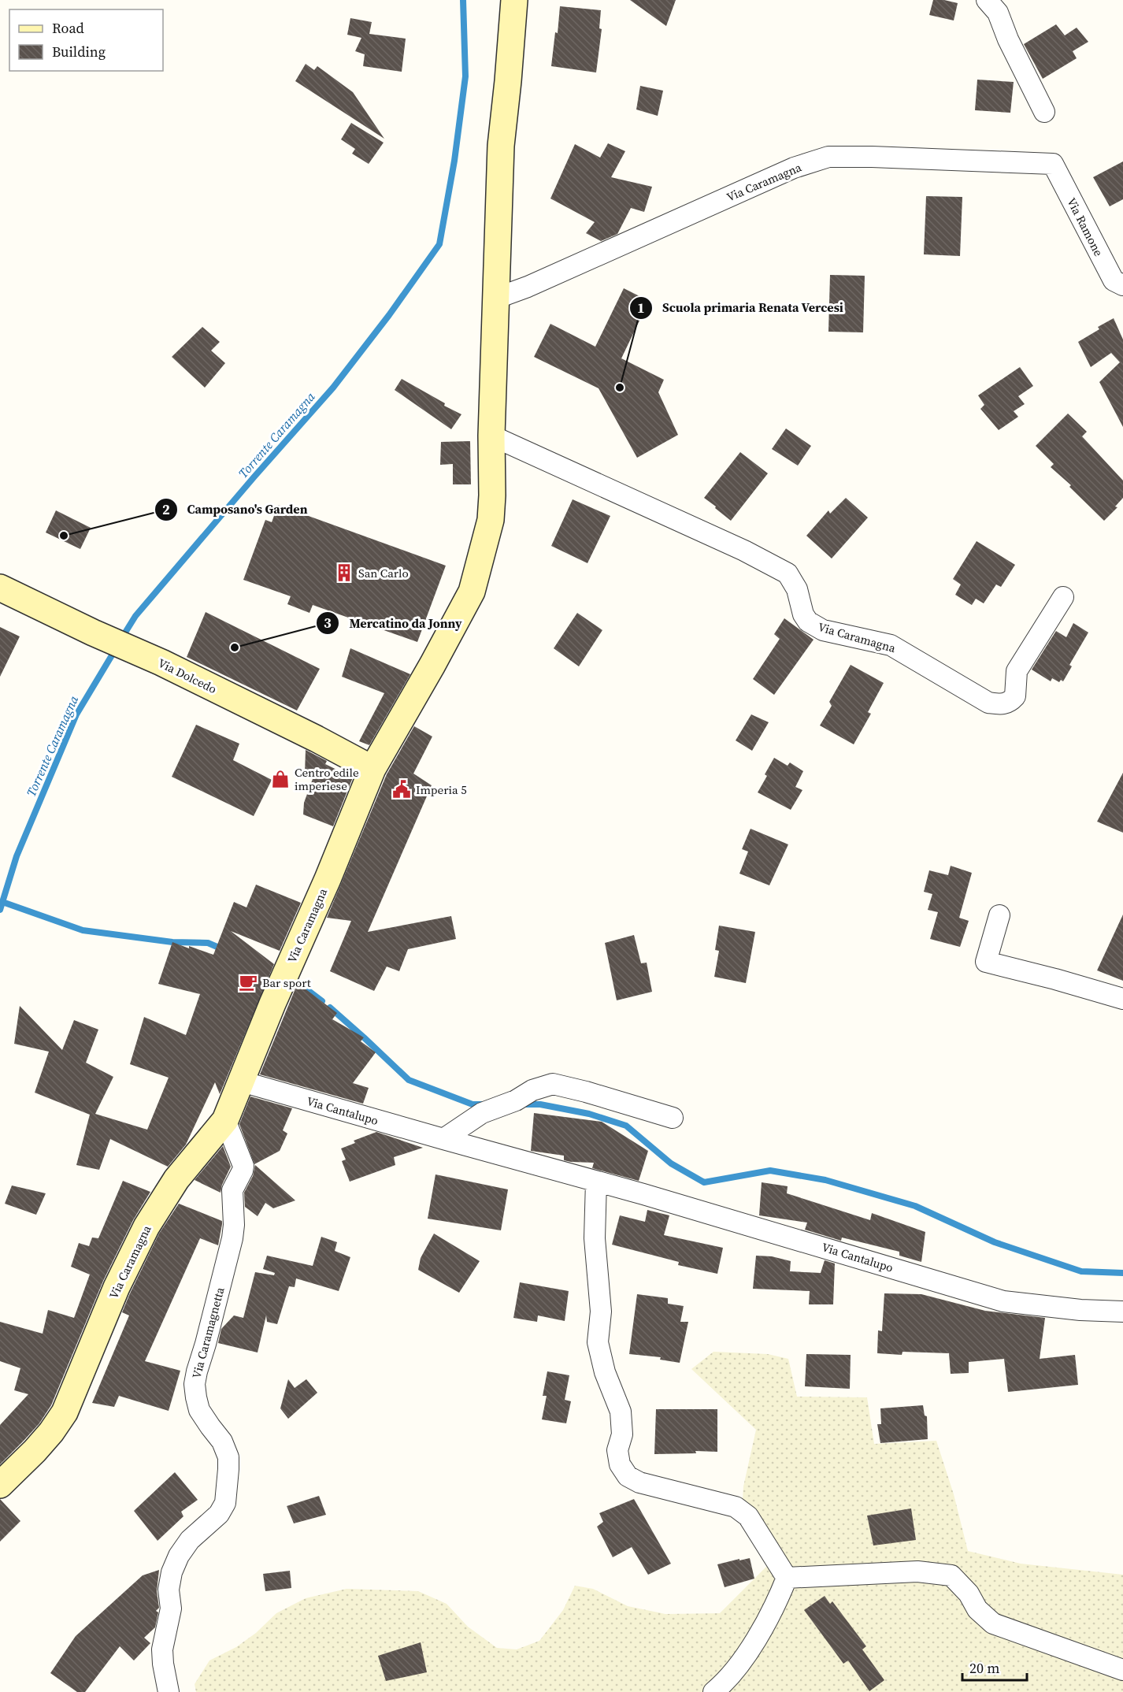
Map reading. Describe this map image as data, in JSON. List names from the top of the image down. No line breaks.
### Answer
{"streets":{"street":["Via Caramagna","Via Ramone","Via Dolcedo","Via Cantalupo","Via Caramagnetta"]},"crossings":[["Via Caramagna","Via Ramone"],["Via Caramagna","Via Dolcedo"],["Via Caramagna","Via Cantalupo"],["Via Caramagna","Via Caramagnetta"]],"water":["Torrente Caramagna"],"places":{"other":["Scuola primaria Renata Vercesi","Camposano's Garden","Mercatino da Jonny"],"building":["San Carlo"],"shop":["Centro edile imperiese"],"public building":["Imperia 5"],"cafe":["Bar sport"]},"legend":["Road","Building"],"scale_bar":"20 m"}
